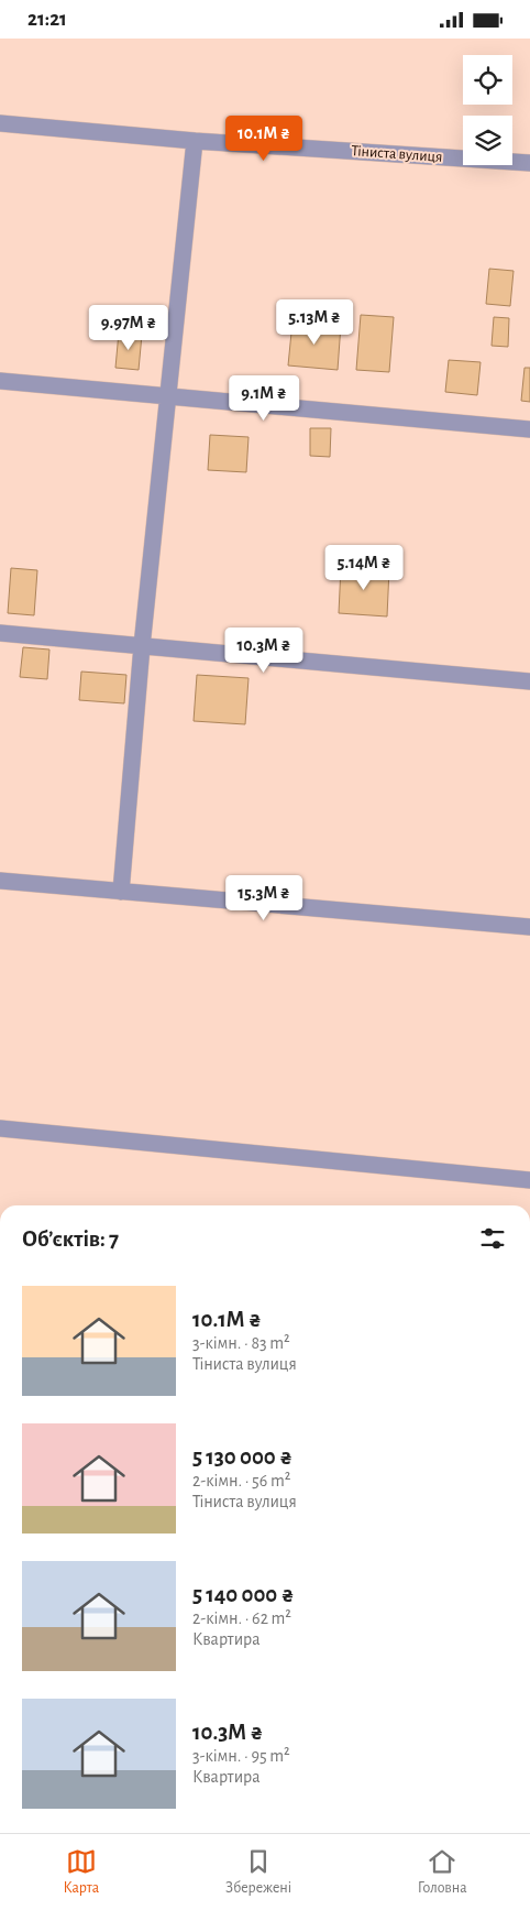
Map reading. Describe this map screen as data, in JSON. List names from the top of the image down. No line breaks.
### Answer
{"streets":{"street":["Тіниста вулиця"]},"page":{"status":"21:21","price":["10.1M ₴","5.13M ₴","9.97M ₴","9.1M ₴","5.14M ₴","10.3M ₴","15.3M ₴"],"heading":"Об’єктів: 7","list":[{"name":"10.1M ₴","note":"3-кімн. · 83 m² · Тіниста вулиця"},{"name":"5 130 000 ₴","note":"2-кімн. · 56 m² · Тіниста вулиця"},{"name":"5 140 000 ₴","note":"2-кімн. · 62 m² · Квартира"},{"name":"10.3M ₴","note":"3-кімн. · 95 m² · Квартира"}],"tabs":["Карта","Збережені","Головна"]}}
